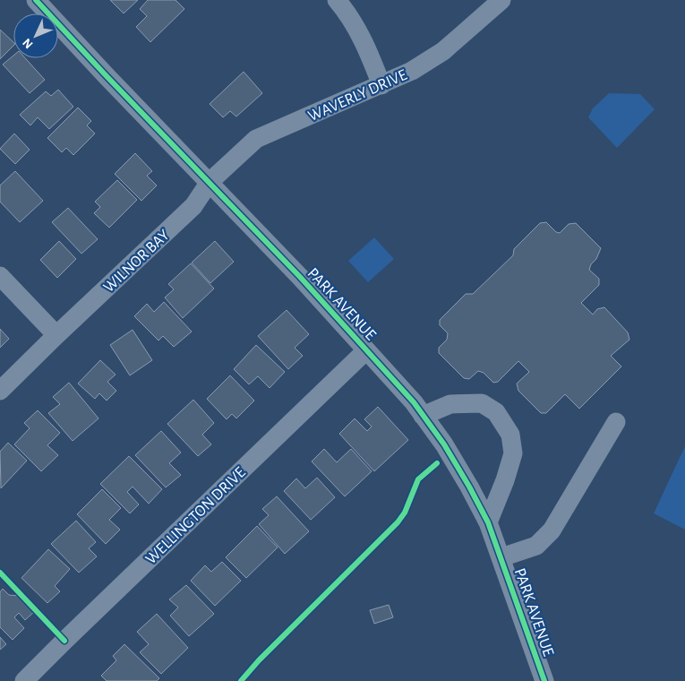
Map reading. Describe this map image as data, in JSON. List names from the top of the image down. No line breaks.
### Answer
{"streets":{"street":["WAVERLY DRIVE","WILNOR BAY","PARK AVENUE","WELLINGTON DRIVE"]},"crossings":[["WAVERLY DRIVE","WILNOR BAY"],["WAVERLY DRIVE","PARK AVENUE"],["WILNOR BAY","PARK AVENUE"],["PARK AVENUE","WELLINGTON DRIVE"]],"north":"bottom left"}
